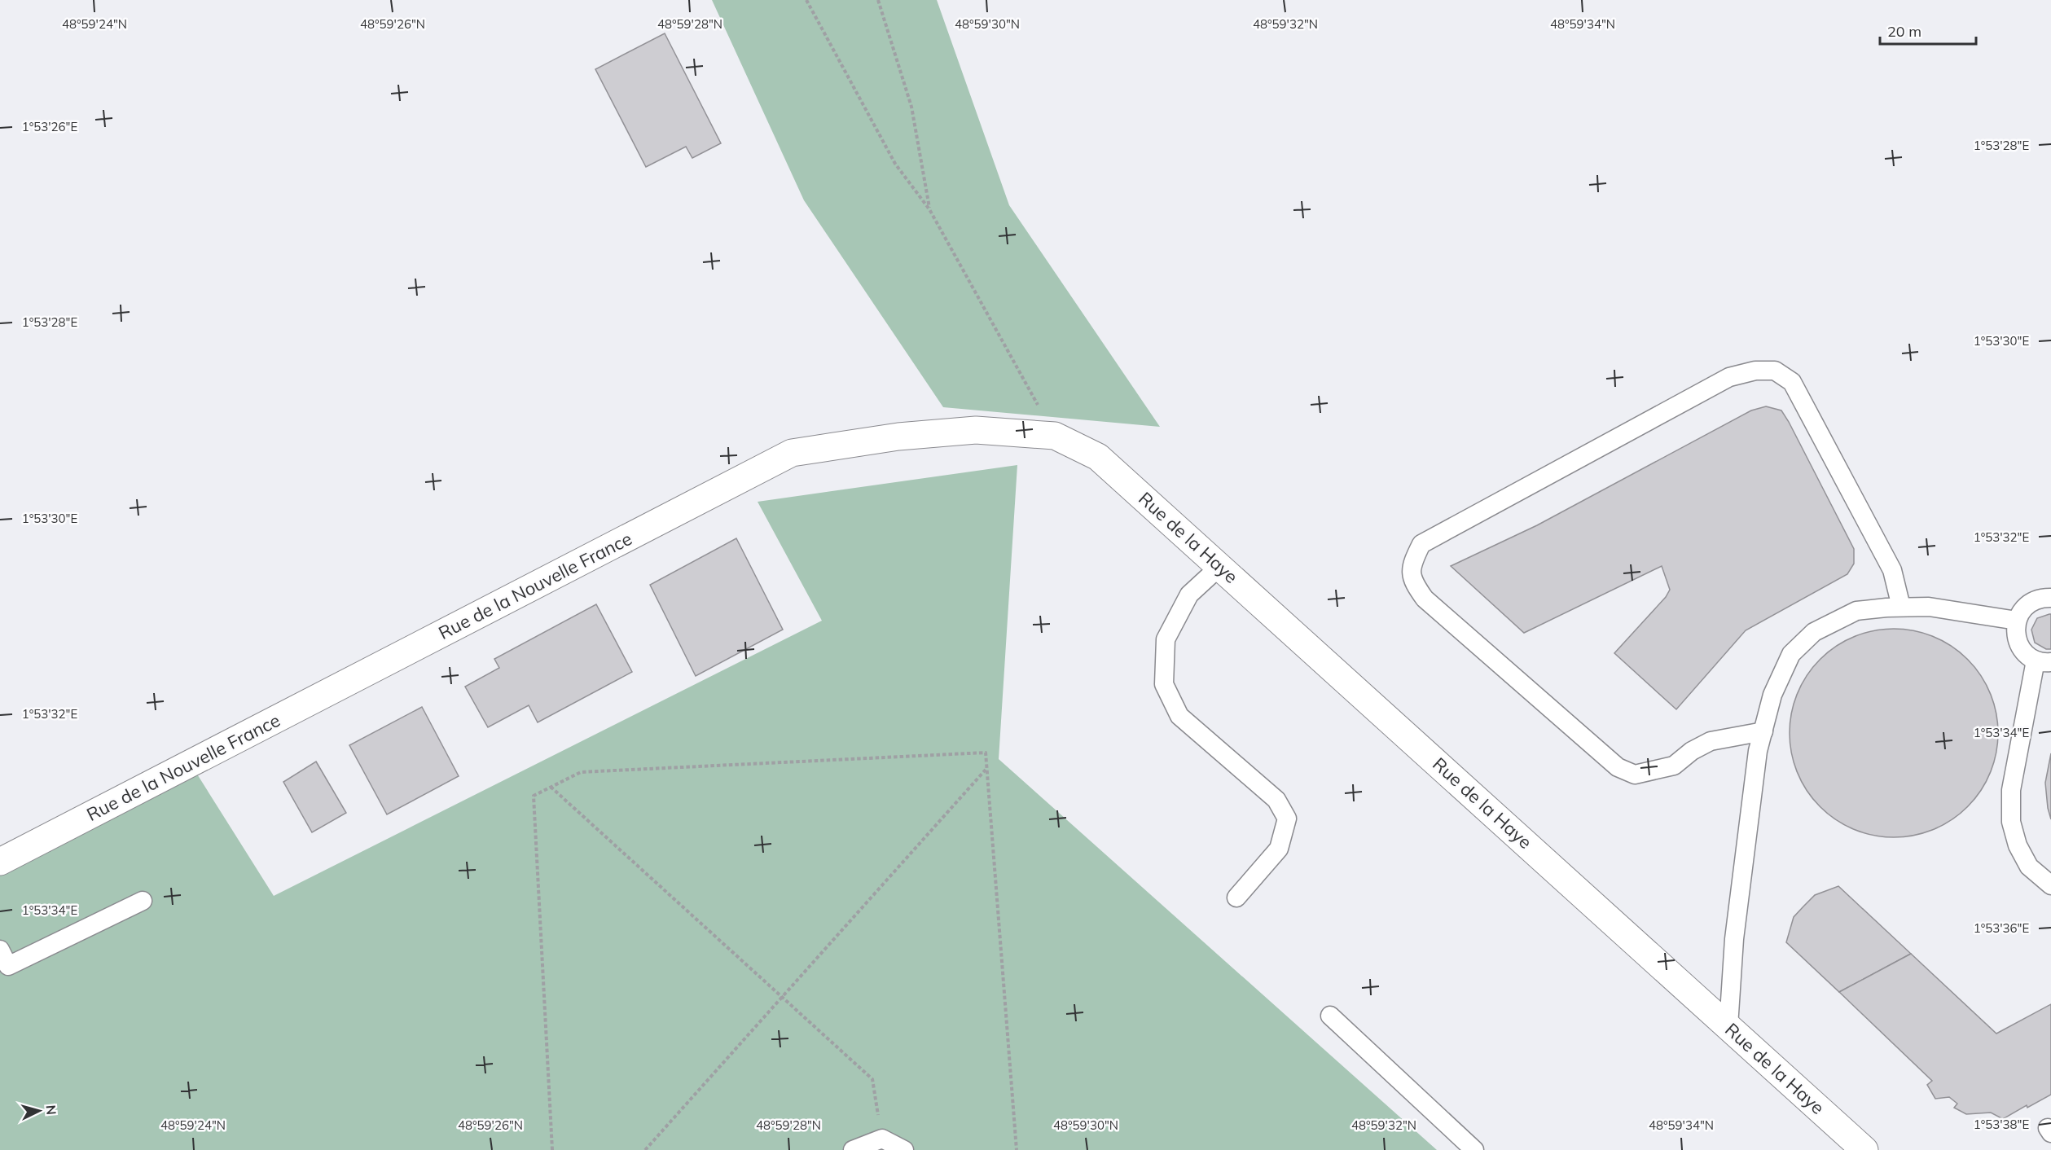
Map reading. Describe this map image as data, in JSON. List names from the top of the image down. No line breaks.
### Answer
{"streets":{"street":["Rue de la Haye","Rue de la Nouvelle France"]},"crossings":[["Rue de la Haye","Rue de la Nouvelle France"]],"scale_bar":"20 m","north":"right","coordinates":["48°59'24\"N","48°59'26\"N","48°59'28\"N","48°59'30\"N","48°59'32\"N","48°59'34\"N","1°53'26\"E","1°53'28\"E","1°53'30\"E","1°53'32\"E","1°53'34\"E","1°53'36\"E","1°53'38\"E"]}
